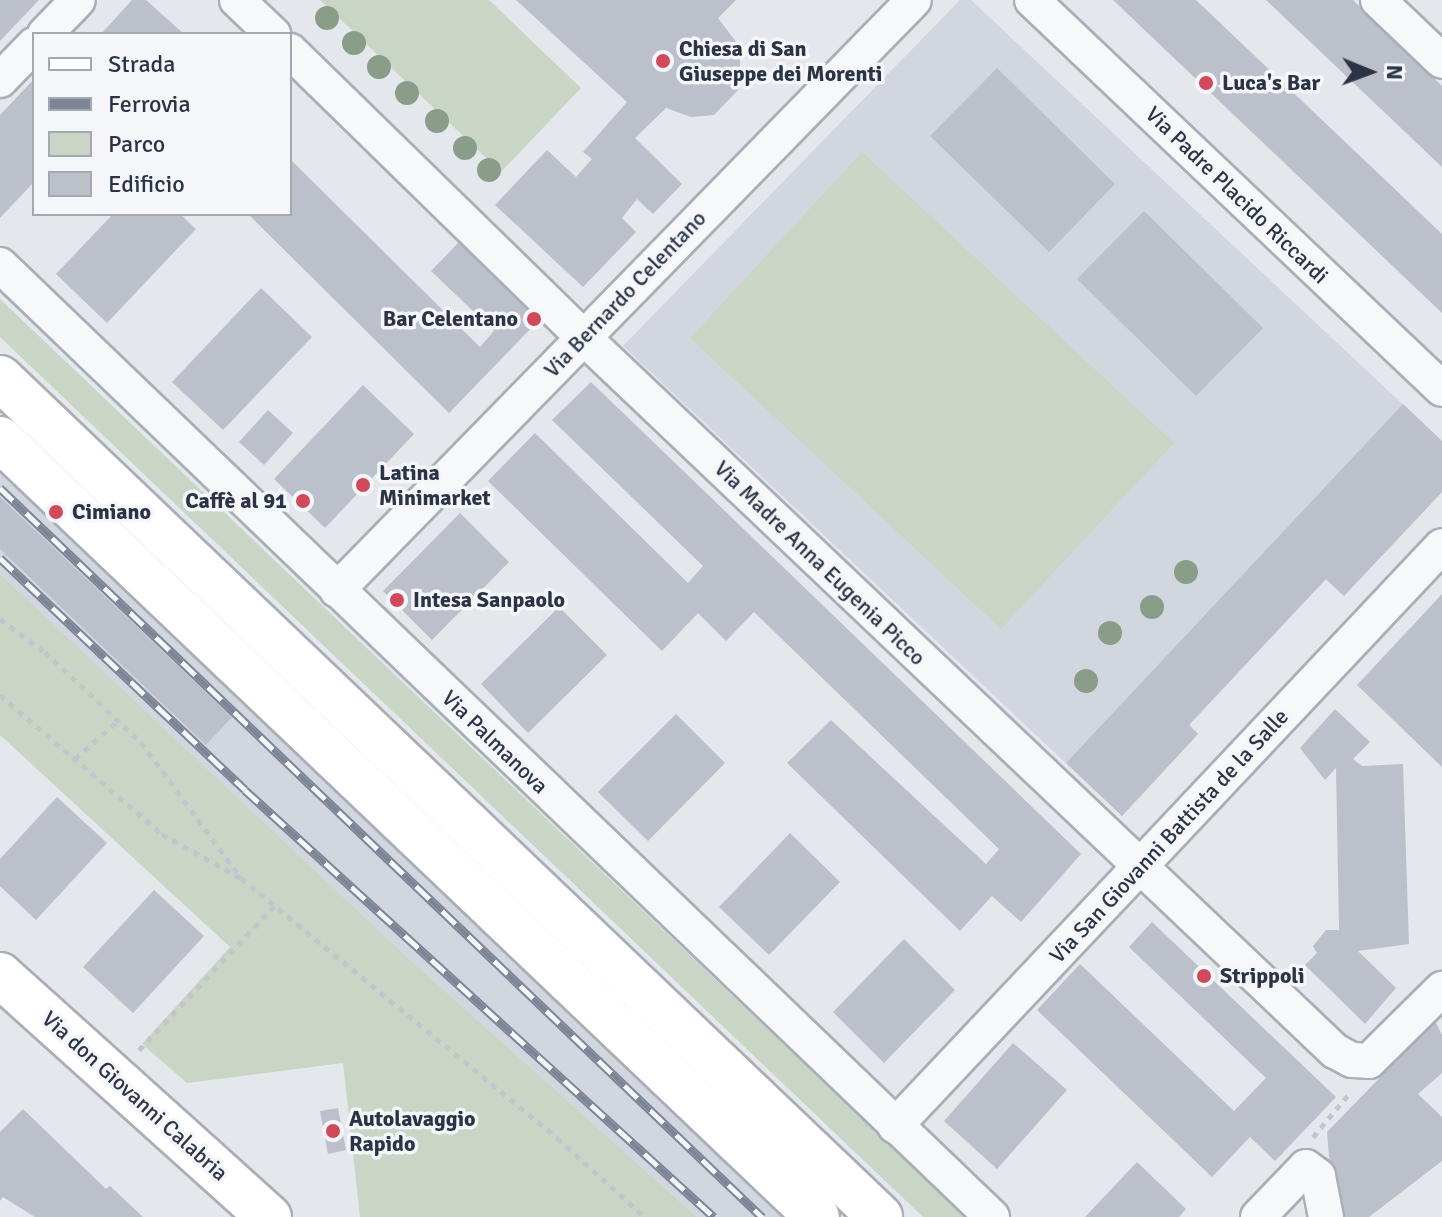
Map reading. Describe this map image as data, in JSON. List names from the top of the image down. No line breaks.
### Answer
{"streets":{"main road":["Via don Giovanni Calabria"],"street":["Via Padre Placido Riccardi","Via Bernardo Celentano","Via Madre Anna Eugenia Picco","Via Palmanova","Via San Giovanni Battista de la Salle"]},"crossings":[["Via Bernardo Celentano","Via Madre Anna Eugenia Picco"],["Via Bernardo Celentano","Via Palmanova"],["Via Madre Anna Eugenia Picco","Via San Giovanni Battista de la Salle"],["Via Palmanova","Via San Giovanni Battista de la Salle"]],"places":["Chiesa di San Giuseppe dei Morenti","Luca's Bar","Bar Celentano","Latina Minimarket","Caffè al 91","Cimiano","Intesa Sanpaolo","Strippoli","Autolavaggio Rapido"],"legend":["Strada","Ferrovia","Parco","Edificio"],"north":"right"}
